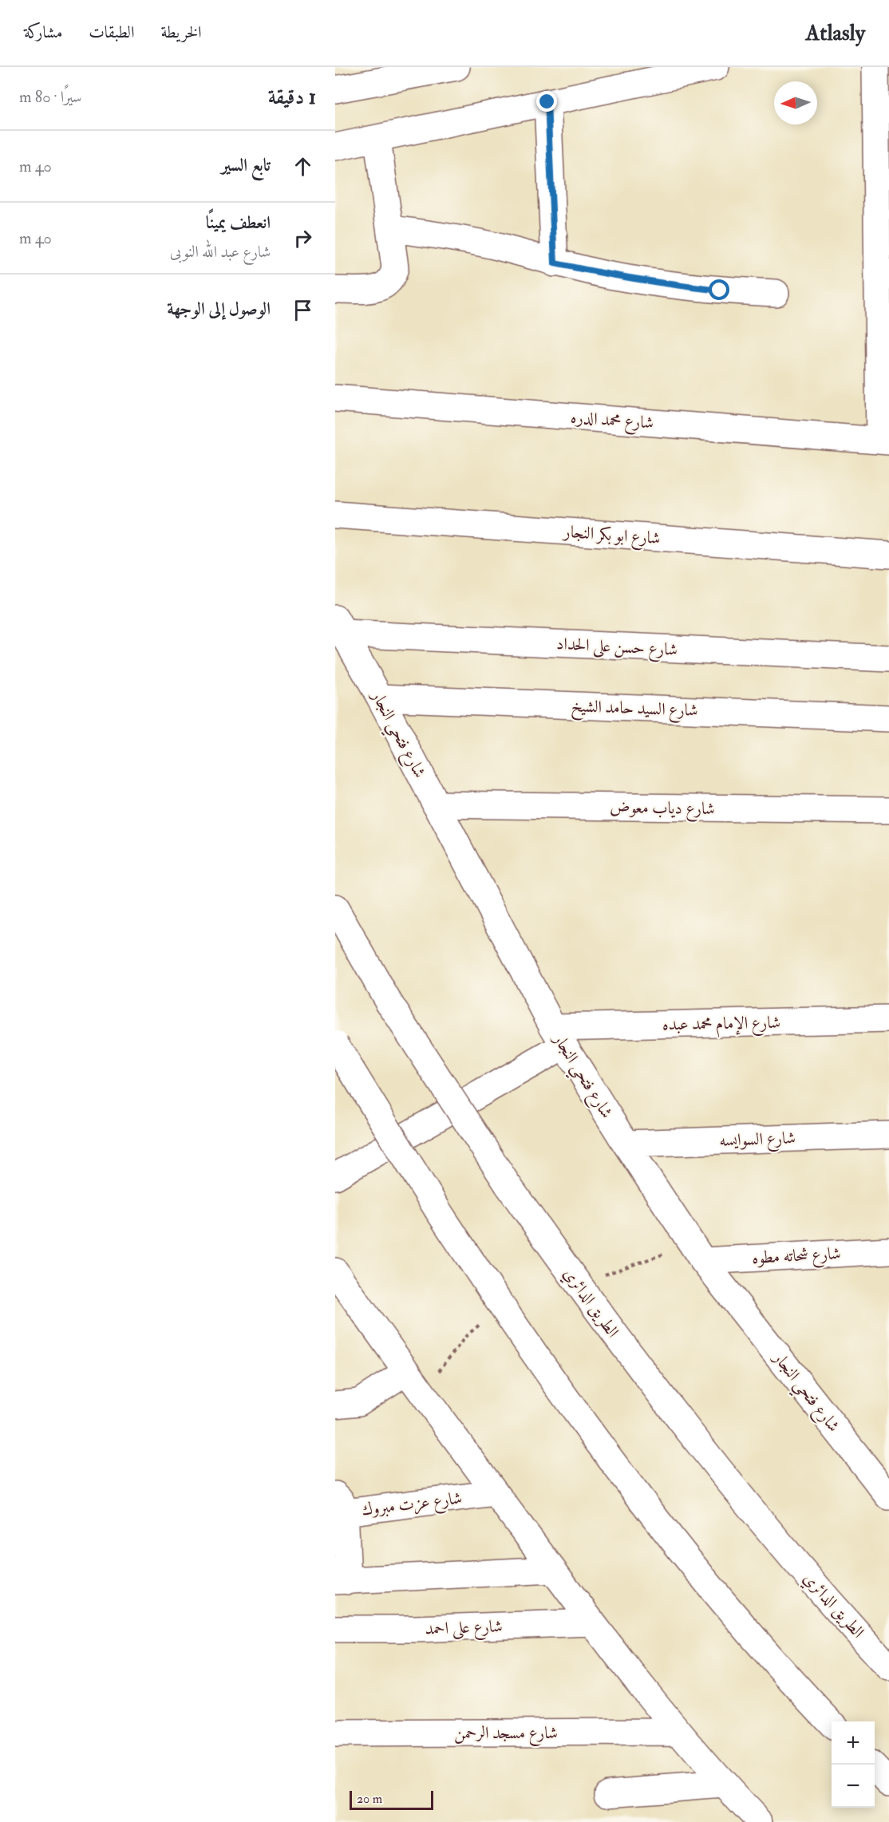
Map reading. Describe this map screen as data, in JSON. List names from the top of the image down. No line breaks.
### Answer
{"streets":{"main road":["شارع محمد الدره","شارع ابو بكر النجار","شارع حسن على الحداد","شارع السيد حامد الشيخ","شارع فتحي النجار","شارع دياب معوض","شارع الإمام محمد عبده","شارع السوايسه","شارع شحاته مطوه","الطريق الدائري","شارع عزت مبروك","شارع على احمد","شارع مسجد الرحمن"]},"crossings":[["شارع حسن على الحداد","شارع فتحي النجار"],["شارع السيد حامد الشيخ","شارع فتحي النجار"],["شارع فتحي النجار","شارع دياب معوض"],["شارع فتحي النجار","شارع الإمام محمد عبده"],["شارع فتحي النجار","شارع السوايسه"],["شارع فتحي النجار","شارع شحاته مطوه"]],"scale_bar":"20 m","north":"left","page":{"header":"Atlasly","nav":["الخريطة","الطبقات","مشاركة"],"heading":["1 دقيقة","سيرًا · 80 m"],"list":[["تابع السير","40 m"],["انعطف يمينًا","شارع عبد الله النوبى","40 m"],"الوصول إلى الوجهة"],"map_buttons":["+","−"],"scale":"20 m"}}
